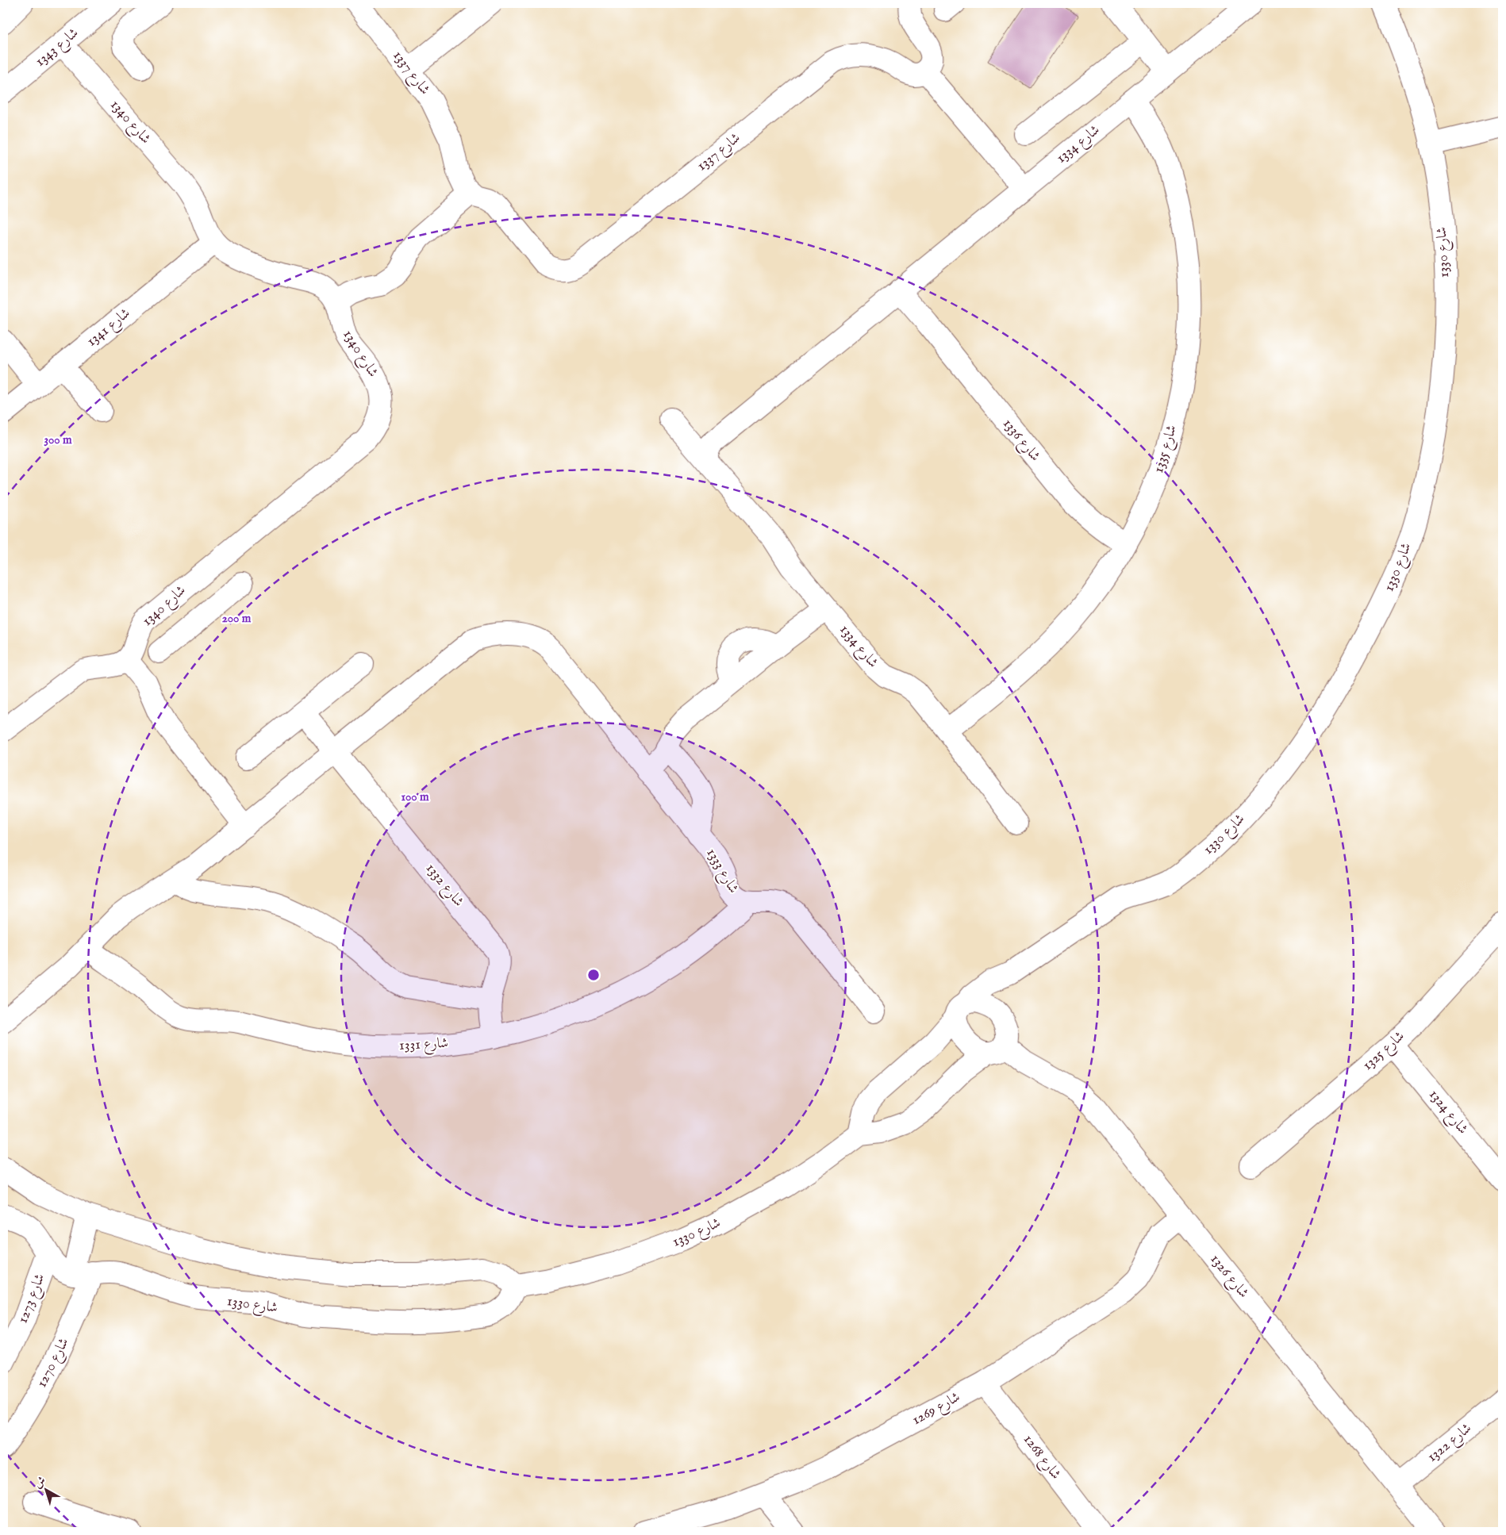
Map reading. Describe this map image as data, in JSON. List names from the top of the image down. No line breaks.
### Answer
{"streets":{"street":["شارع 1343","شارع 1337","شارع 1340","شارع 1334","شارع 1330","شارع 1341","شارع 1336","شارع 1335","شارع 1333","شارع 1332","شارع 1331","شارع 1325","شارع 1324","شارع 1326","شارع 1273","شارع 1270","شارع 1269","شارع 1322","شارع 1268"]},"crossings":[["شارع 1343","شارع 1340"],["شارع 1340","شارع 1341"],["شارع 1334","شارع 1336"],["شارع 1334","شارع 1335"],["شارع 1330","شارع 1326"],["شارع 1330","شارع 1270"],["شارع 1336","شارع 1335"],["شارع 1333","شارع 1332"],["شارع 1333","شارع 1331"],["شارع 1332","شارع 1331"],["شارع 1325","شارع 1324"],["شارع 1326","شارع 1269"],["شارع 1326","شارع 1322"],["شارع 1269","شارع 1268"]],"north":"top left","rings":["300 m","200 m","100 m"]}
